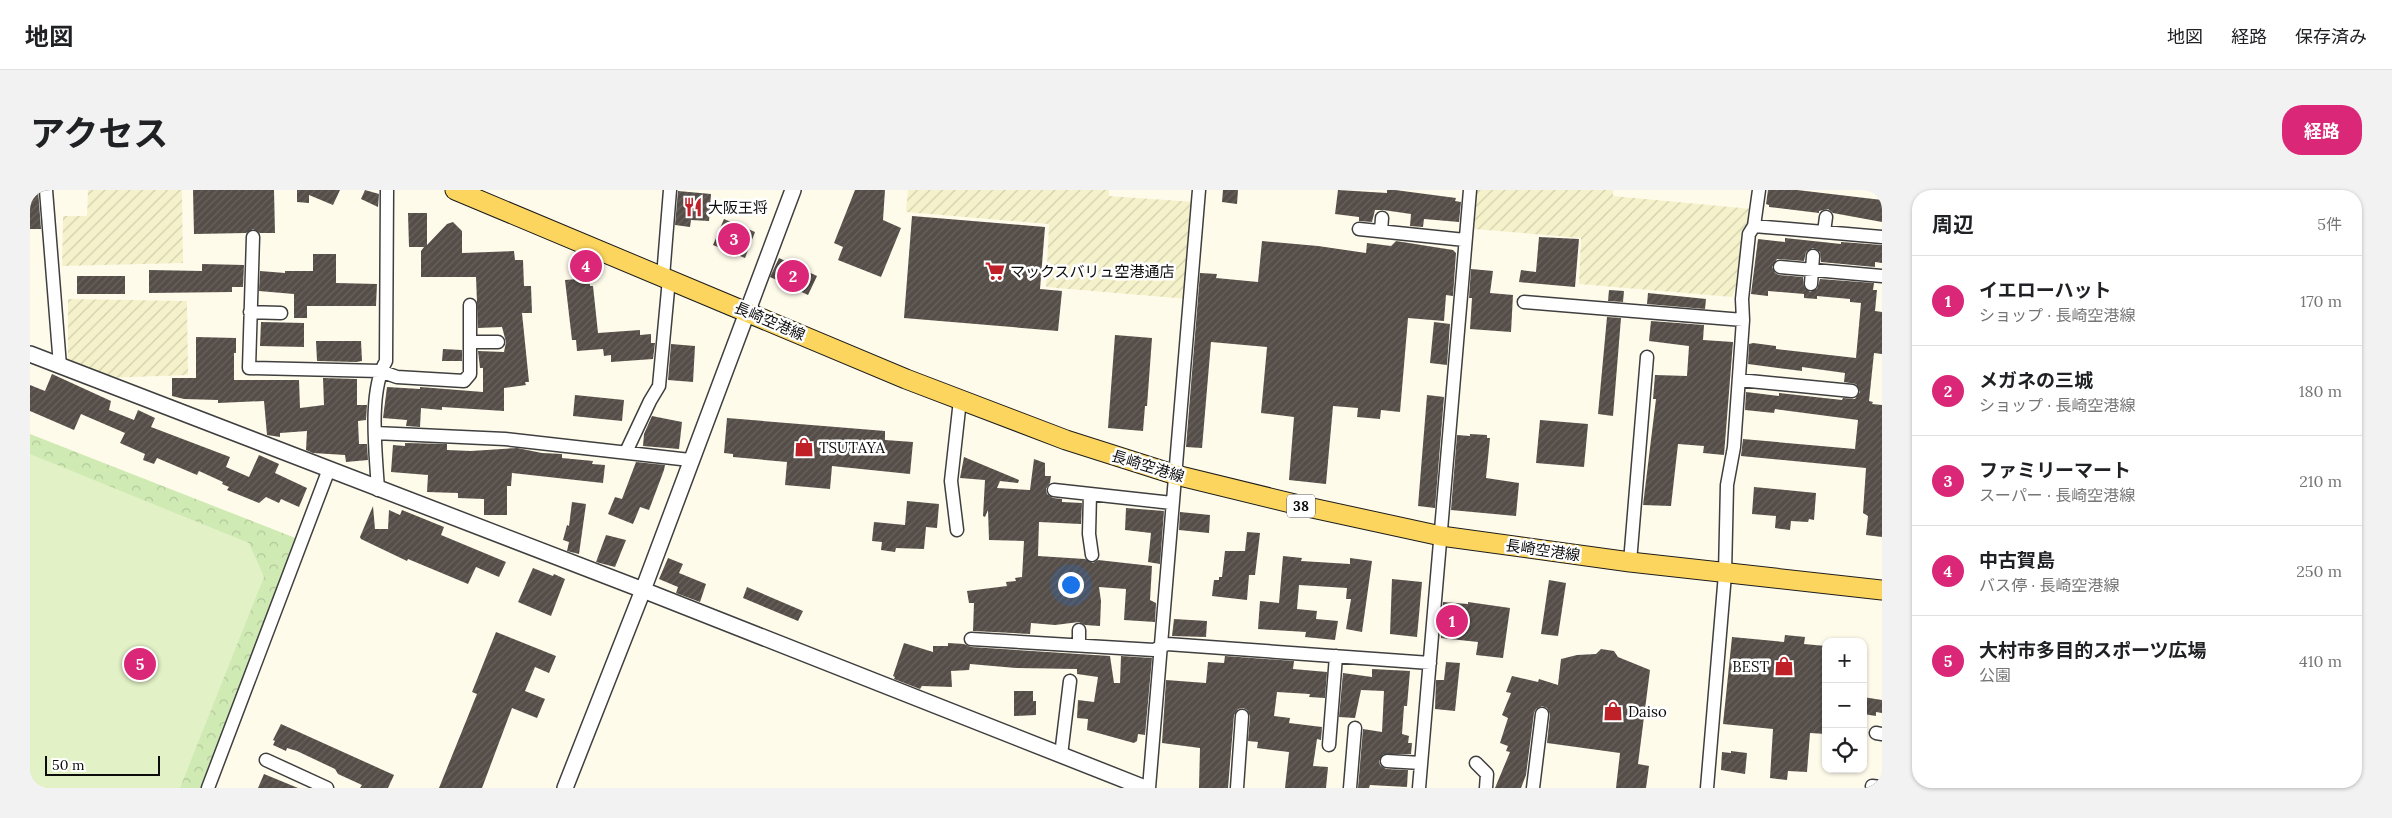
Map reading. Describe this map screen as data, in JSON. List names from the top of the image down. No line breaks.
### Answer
{"streets":{"main road":["長崎空港線","38"]},"places":{"restaurant":["大阪王将"],"supermarket":["マックスバリュ空港通店"],"shop":["TSUTAYA","BEST","Daiso"]},"scale_bar":"50 m","page":{"header":"地図","nav":["地図","経路","保存済み"],"title":"アクセス","buttons":"経路","heading":["周辺","5件"],"pins":["3","4","2","1","5"],"list":[{"mark":"1","name":"イエローハット","note":"ショップ · 長崎空港線","value":"170 m"},{"mark":"2","name":"メガネの三城","note":"ショップ · 長崎空港線","value":"180 m"},{"mark":"3","name":"ファミリーマート","note":"スーパー · 長崎空港線","value":"210 m"},{"mark":"4","name":"中古賀島","note":"バス停 · 長崎空港線","value":"250 m"},{"mark":"5","name":"大村市多目的スポーツ広場","note":"公園","value":"410 m"}],"map_buttons":["+","−"],"scale":"50 m"}}
